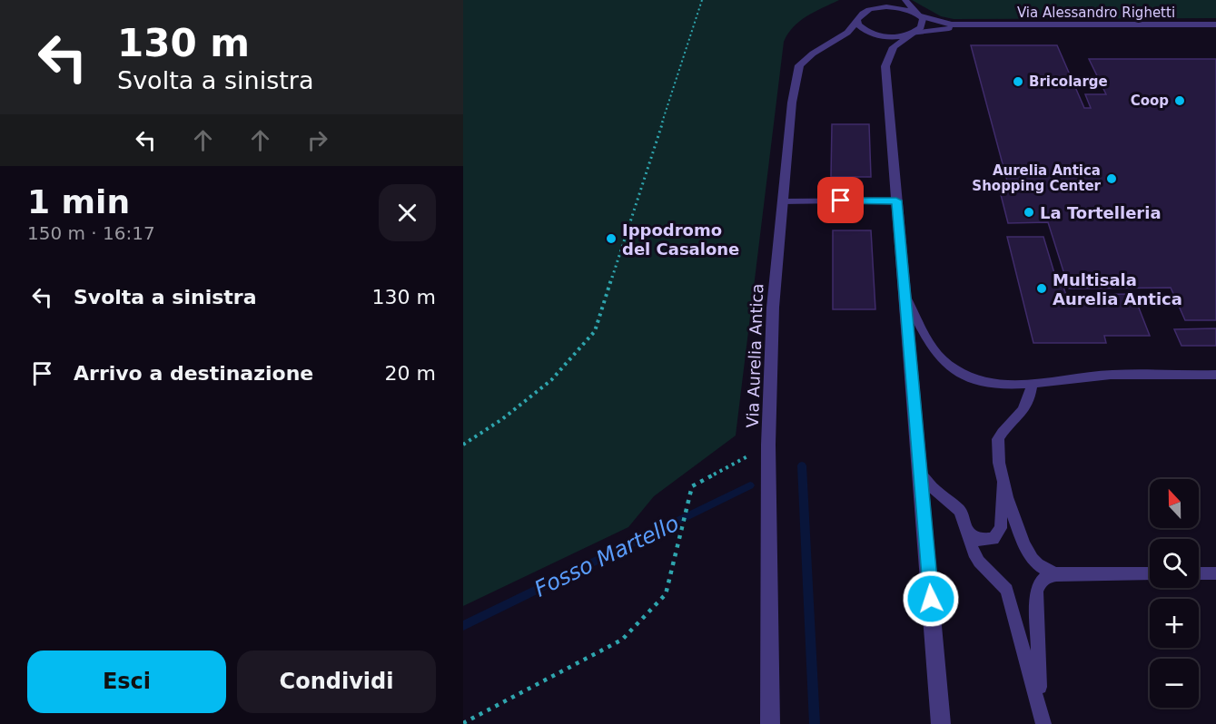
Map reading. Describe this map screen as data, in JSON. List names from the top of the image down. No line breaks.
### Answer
{"streets":{"street":["Via Alessandro Righetti","Via Aurelia Antica"]},"water":["Fosso Martello"],"places":["Bricolarge","Coop","Aurelia Antica Shopping Center","La Tortelleria","Ippodromo del Casalone","Multisala Aurelia Antica"],"north":"top","page":{"turn":["130 m","Svolta a sinistra"],"heading":["1 min","150 m · 16:17"],"list":[{"name":"Svolta a sinistra","value":"130 m"},{"name":"Arrivo a destinazione","value":"20 m"}],"map_buttons":["+","−"],"buttons":["Esci","Condividi"]}}
